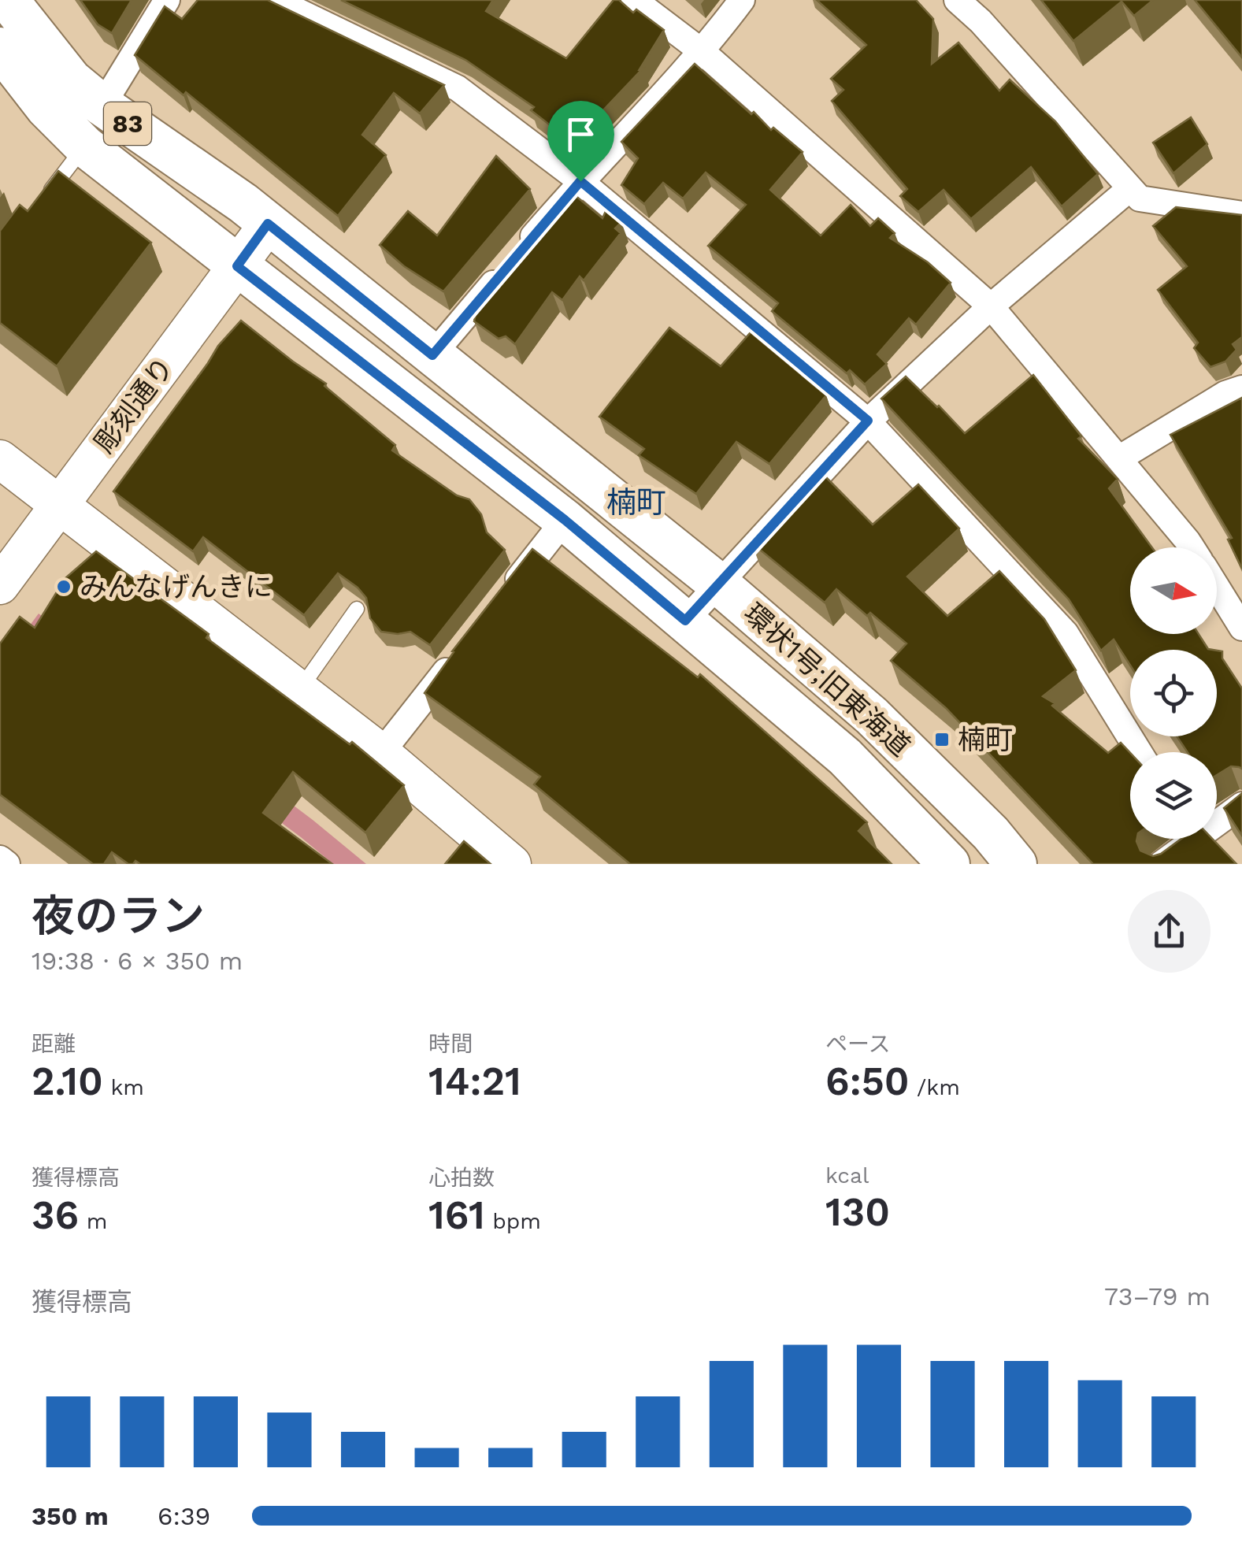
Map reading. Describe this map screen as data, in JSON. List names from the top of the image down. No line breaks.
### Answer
{"streets":{"main road":["83","環状1号;旧東海道"],"street":["彫刻通り"]},"crossings":[["彫刻通り","環状1号;旧東海道"]],"districts":["楠町"],"places":{"other":["みんなげんきに"],"transit":["楠町"]},"north":"right","page":{"heading":["夜のラン","19:38 · 6 × 350 m"],"stats":[["距離","2.10 km"],["時間","14:21"],["ペース","6:50 /km"],["獲得標高","36 m"],["心拍数","161 bpm"],["kcal","130"]],"chart":["獲得標高","73–79 m"],"list":[{"name":"350 m","note":"6:39"}]}}
